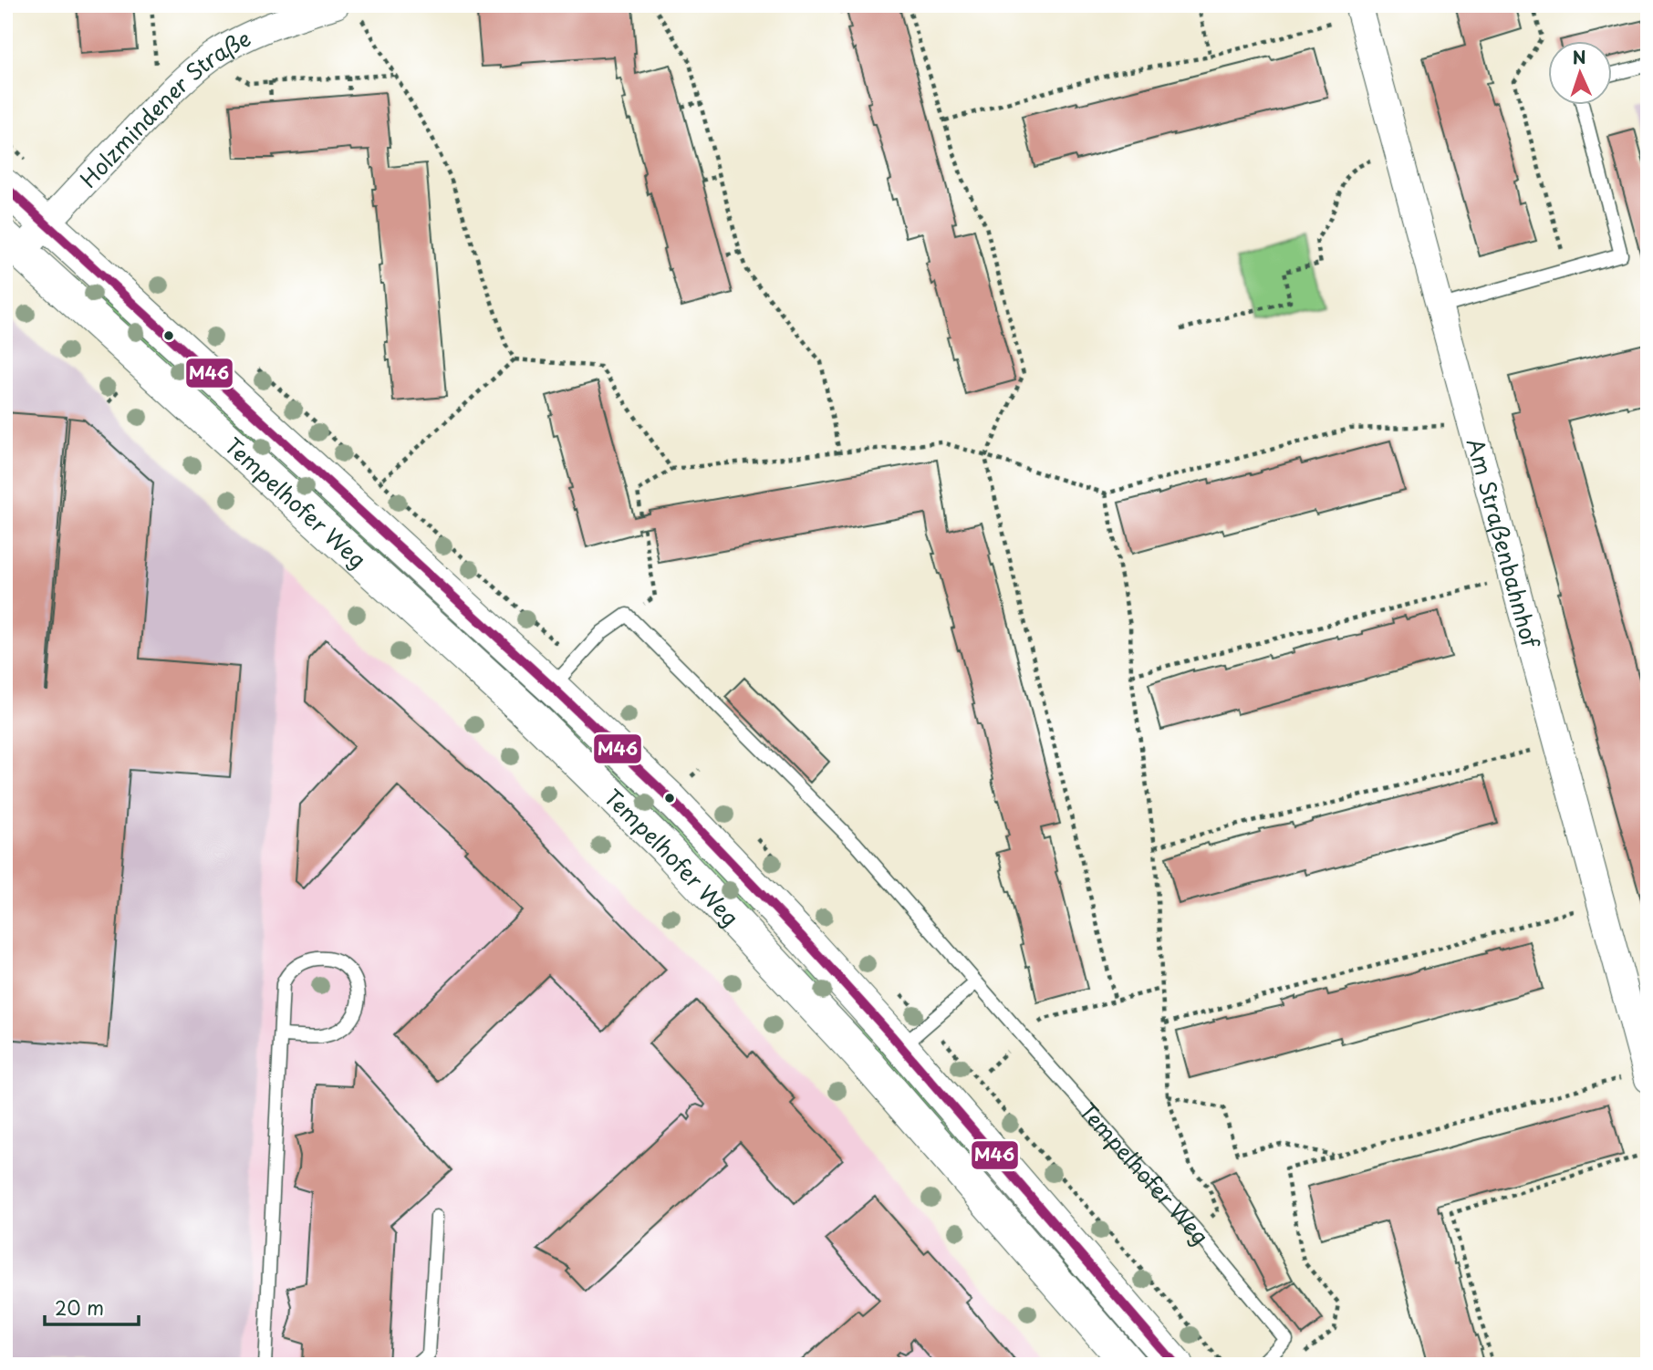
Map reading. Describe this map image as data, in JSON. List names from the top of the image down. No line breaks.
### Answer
{"streets":{"street":["Holzmindener Straße","Tempelhofer Weg","Am Straßenbahnhof"]},"crossings":[["Holzmindener Straße","Tempelhofer Weg"]],"lines":["transit line M46"],"scale_bar":"20 m","north":"top"}
